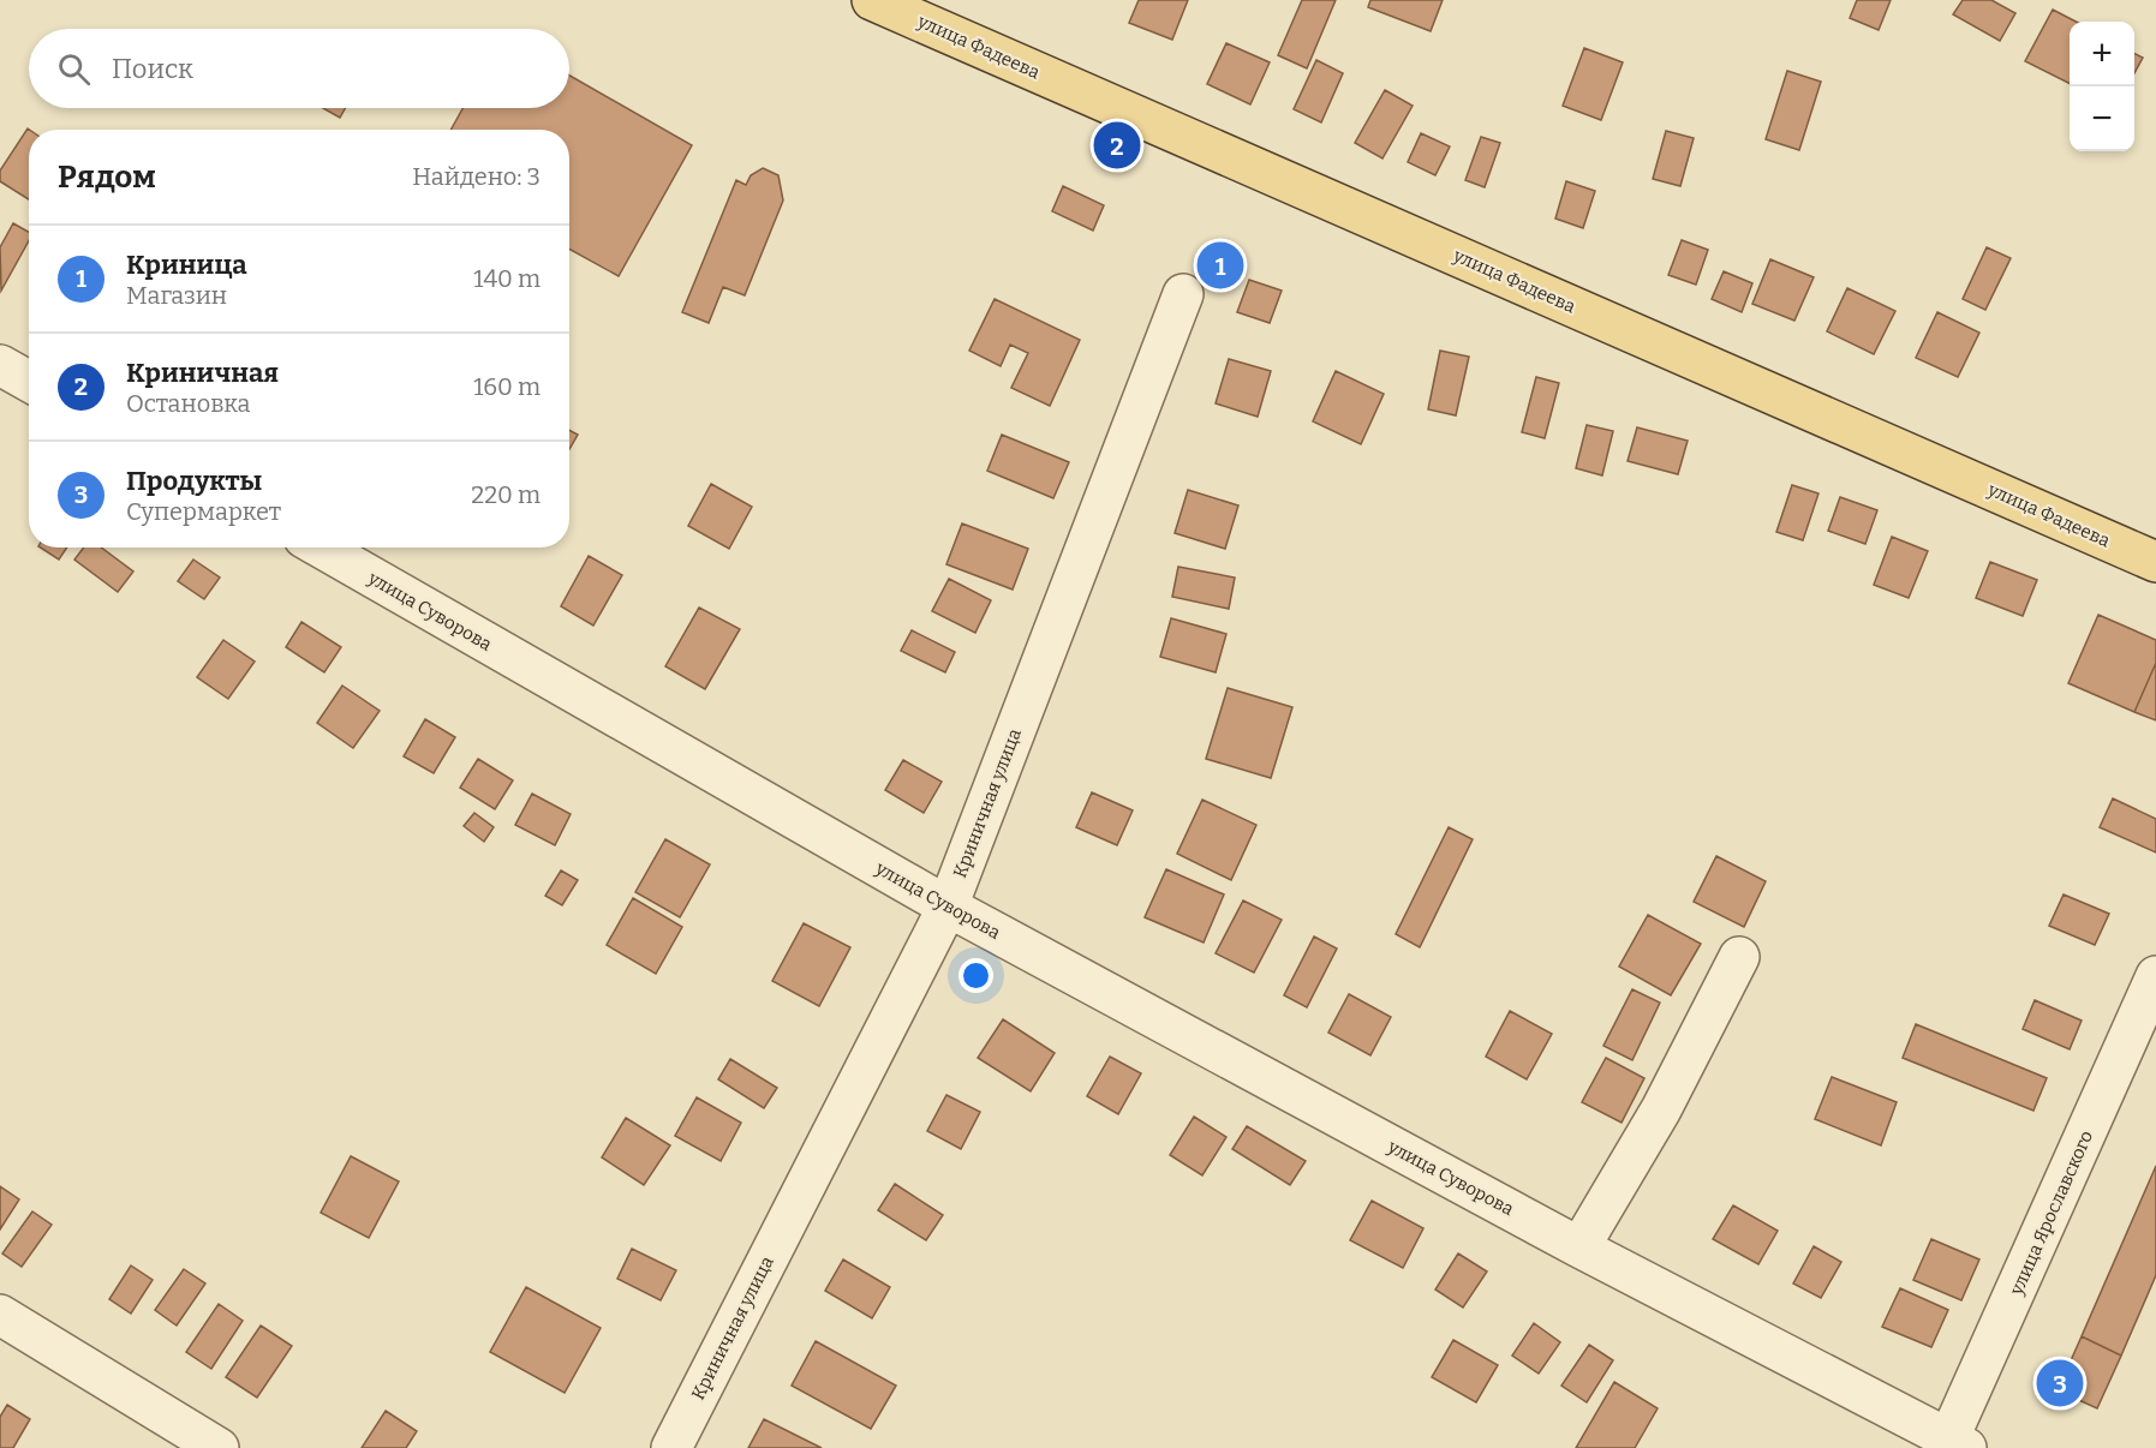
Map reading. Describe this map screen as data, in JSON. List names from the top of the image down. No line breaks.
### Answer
{"streets":{"main road":["улица Фадеева"],"street":["улица Суворова","Криничная улица","улица Ярославского"]},"crossings":[["улица Суворова","Криничная улица"],["улица Суворова","улица Ярославского"]],"page":{"map_buttons":["+","−"],"search":"Поиск","pins":["2","1","3"],"heading":["Рядом","Найдено: 3"],"list":[{"mark":"1","name":"Криница","note":"Магазин","value":"140 m"},{"mark":"2","name":"Криничная","note":"Остановка","value":"160 m"},{"mark":"3","name":"Продукты","note":"Супермаркет","value":"220 m"}]}}
